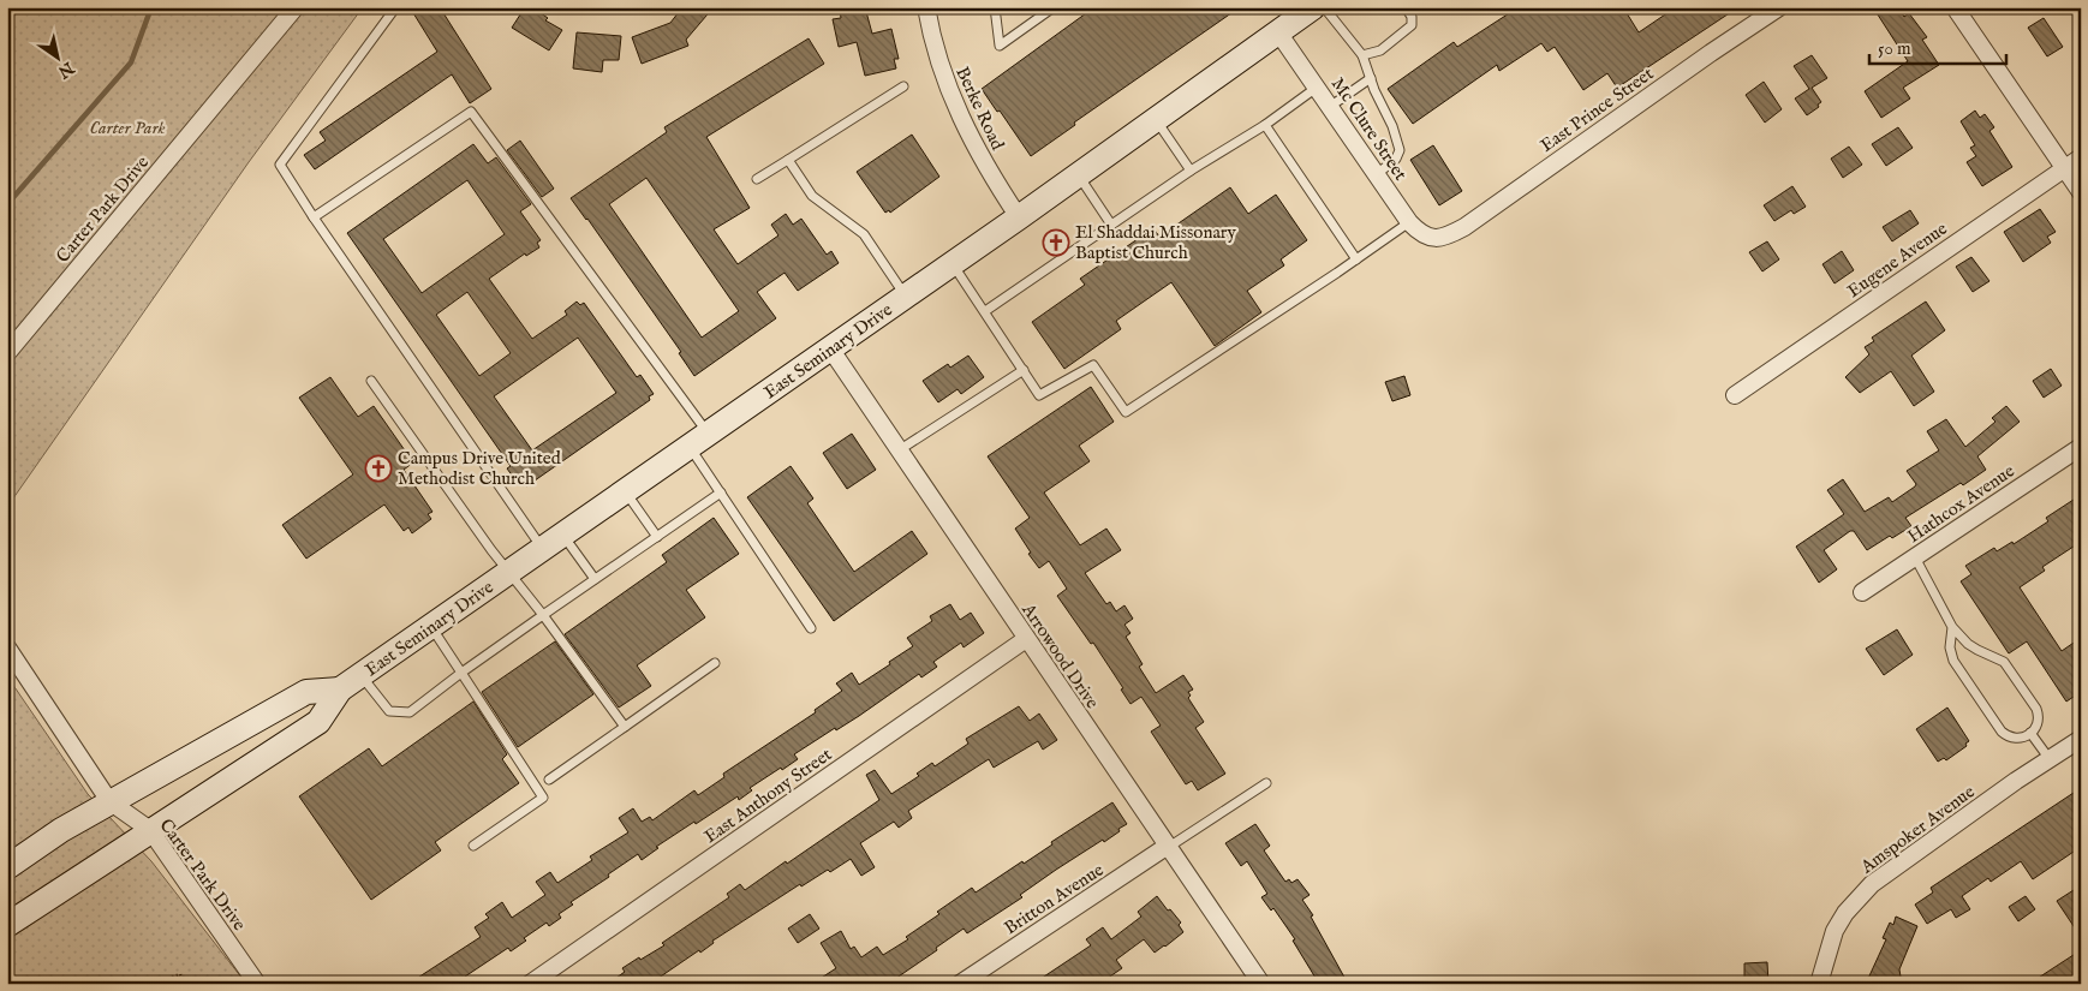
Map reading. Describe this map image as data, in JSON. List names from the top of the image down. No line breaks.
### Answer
{"streets":{"main road":["East Seminary Drive"],"street":["Berke Road","East Prince Street","Mc Clure Street","Carter Park Drive","Eugene Avenue","Hathcox Avenue","Arrowood Drive","East Anthony Street","Amspoker Avenue","Britton Avenue"]},"crossings":[["Berke Road","East Seminary Drive"],["East Prince Street","Mc Clure Street"],["Mc Clure Street","East Seminary Drive"],["Carter Park Drive","East Seminary Drive"],["East Seminary Drive","Arrowood Drive"],["Arrowood Drive","East Anthony Street"],["Arrowood Drive","Britton Avenue"]],"parks":["Carter Park"],"places":{"church":["El Shaddai Missonary Baptist Church","Campus Drive United Methodist Church"]},"scale_bar":"50 m","north":"bottom right"}
